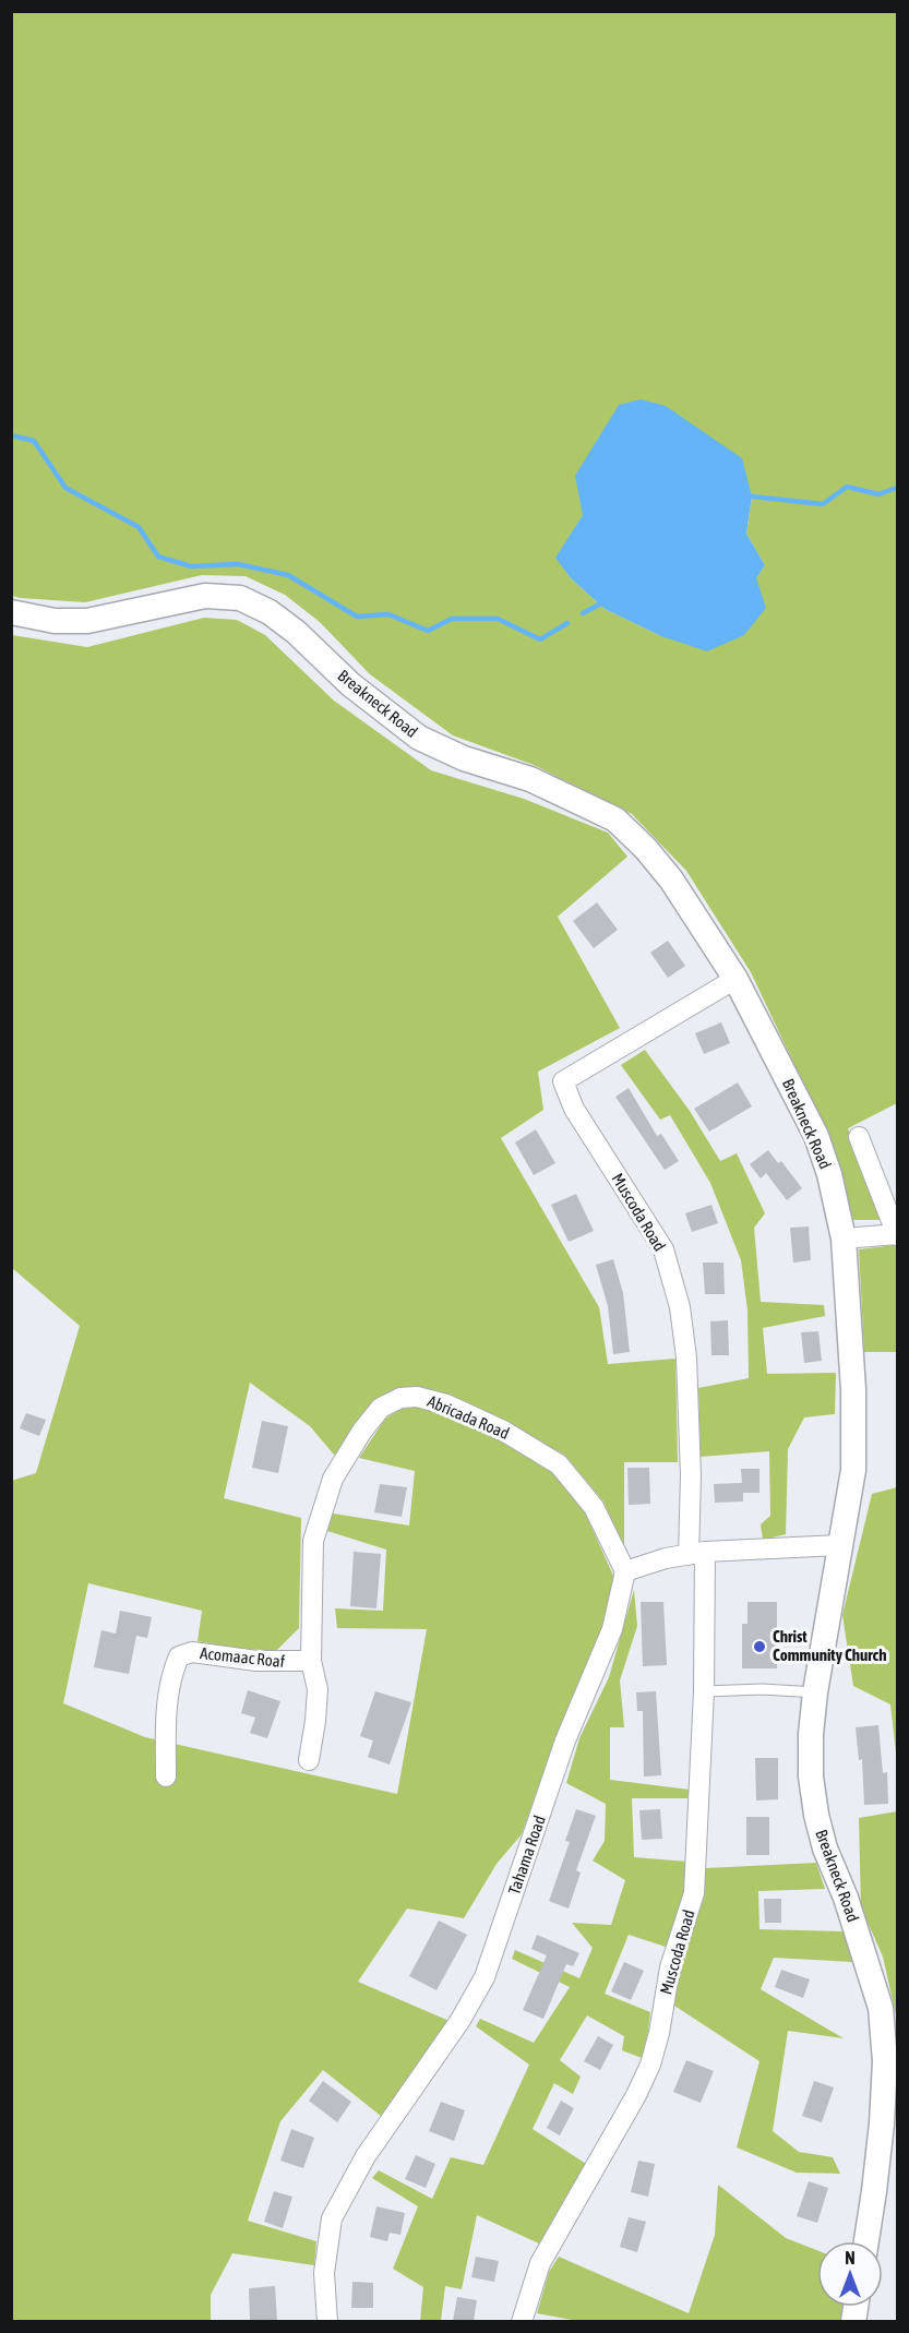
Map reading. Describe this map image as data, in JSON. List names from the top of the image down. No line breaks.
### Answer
{"streets":{"street":["Breakneck Road","Muscoda Road","Abricada Road","Acomaac Roaf","Tahama Road"]},"crossings":[["Breakneck Road","Muscoda Road"],["Abricada Road","Acomaac Roaf"],["Abricada Road","Tahama Road"]],"places":["Christ Community Church"],"north":"top"}
